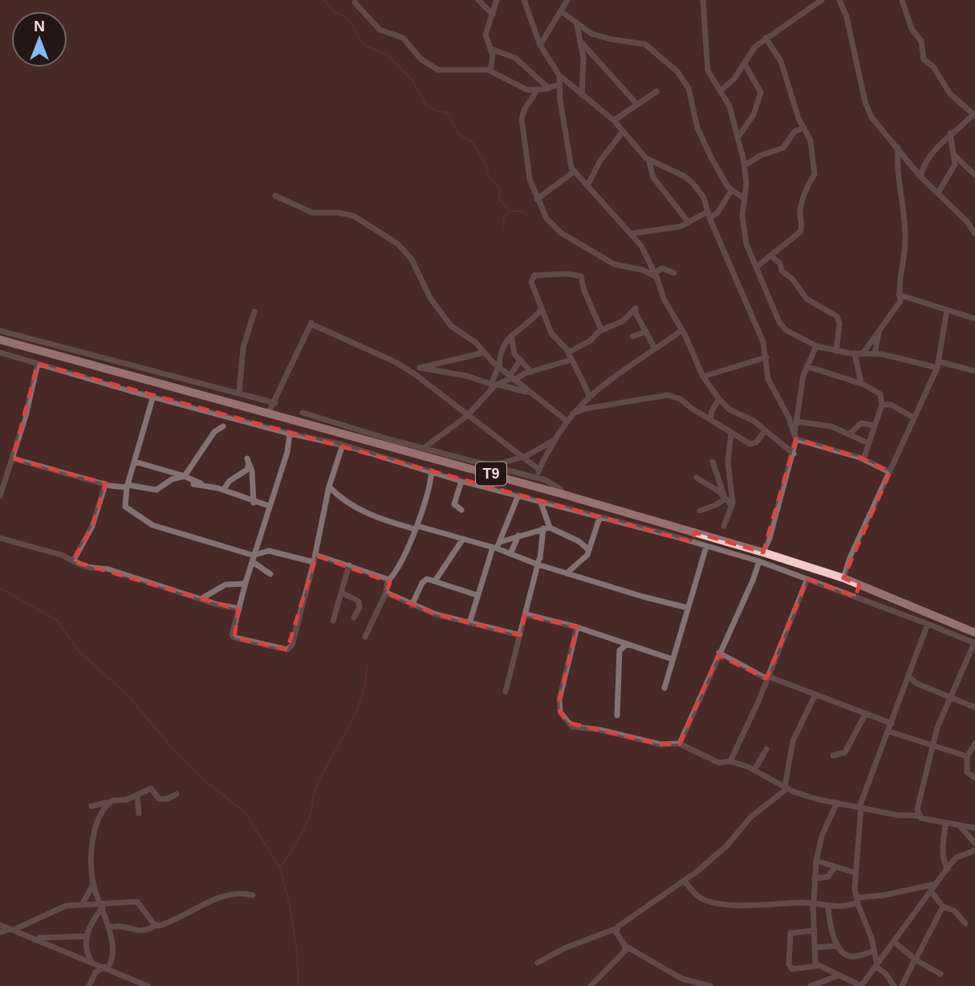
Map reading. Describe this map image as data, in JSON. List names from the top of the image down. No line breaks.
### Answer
{"streets":{"highway":["T9"]},"north":"top"}
